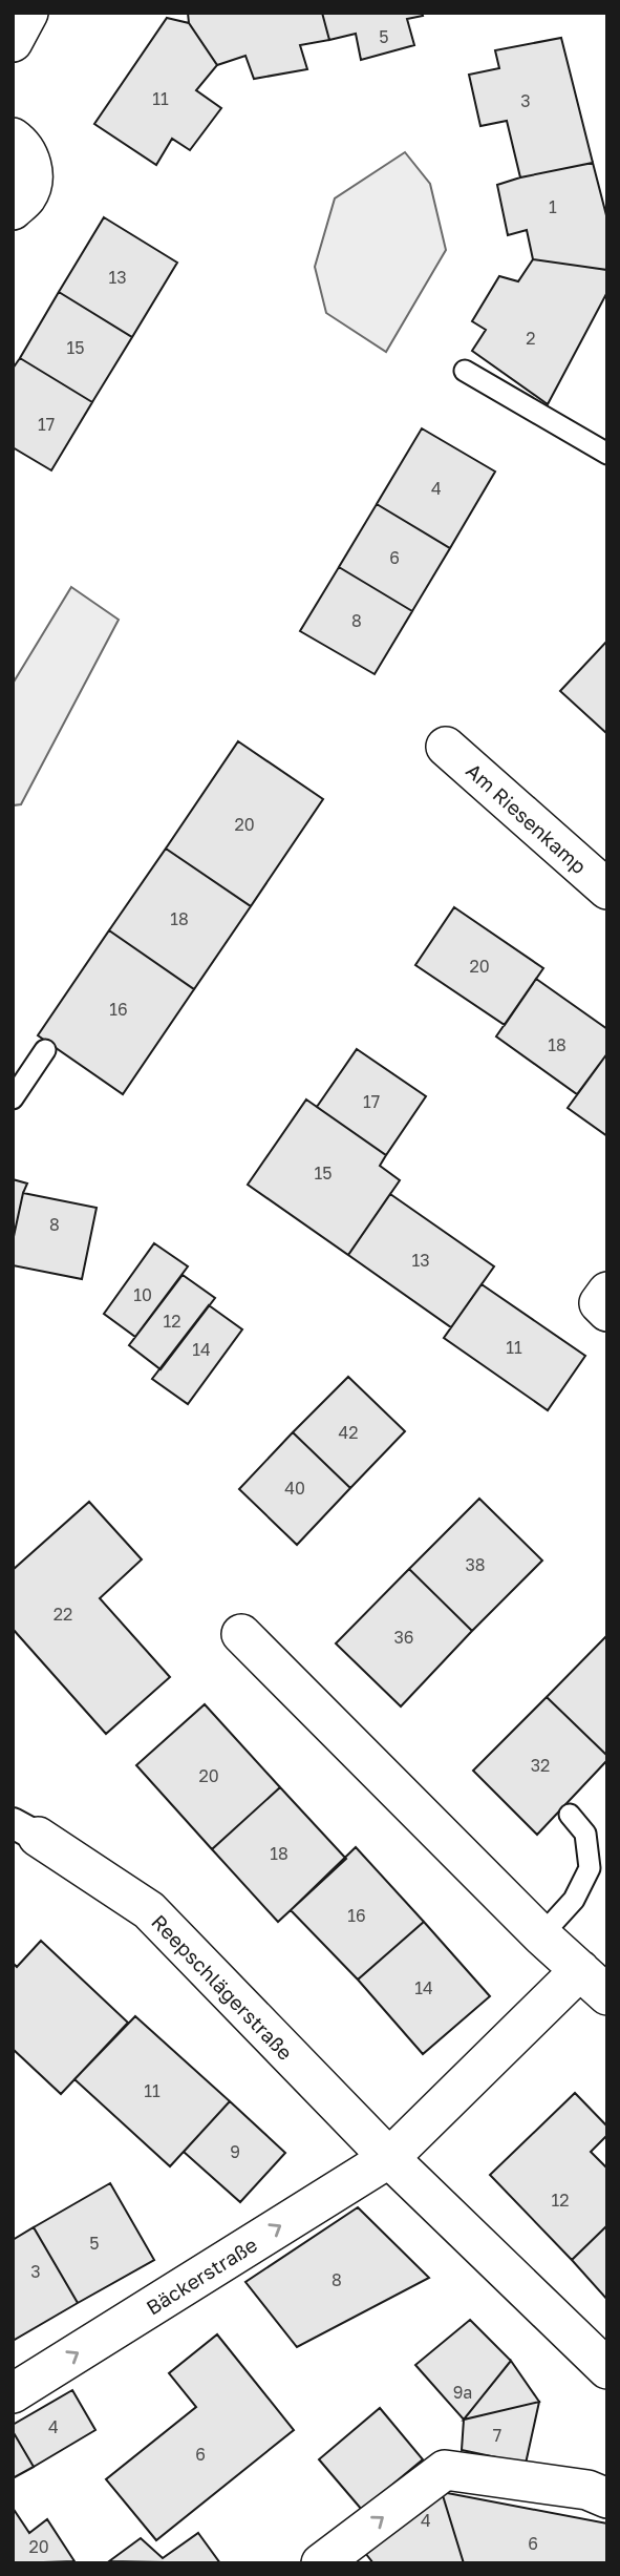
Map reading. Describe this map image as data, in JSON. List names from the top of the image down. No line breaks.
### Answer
{"streets":{"street":["Am Riesenkamp","Reepschlägerstraße","Bäckerstraße"]},"crossings":[["Reepschlägerstraße","Bäckerstraße"]],"one_way":["Bäckerstraße"],"house_numbers":["5","11","3","1","13","2","15","17","4","6","8","20","18","20","16","18","17","15","8","13","10","12","11","14","42","40","38","22","36","32","20","18","16","14","11","9","12","5","3","8","9a","4","7","6","4","6","20"]}
